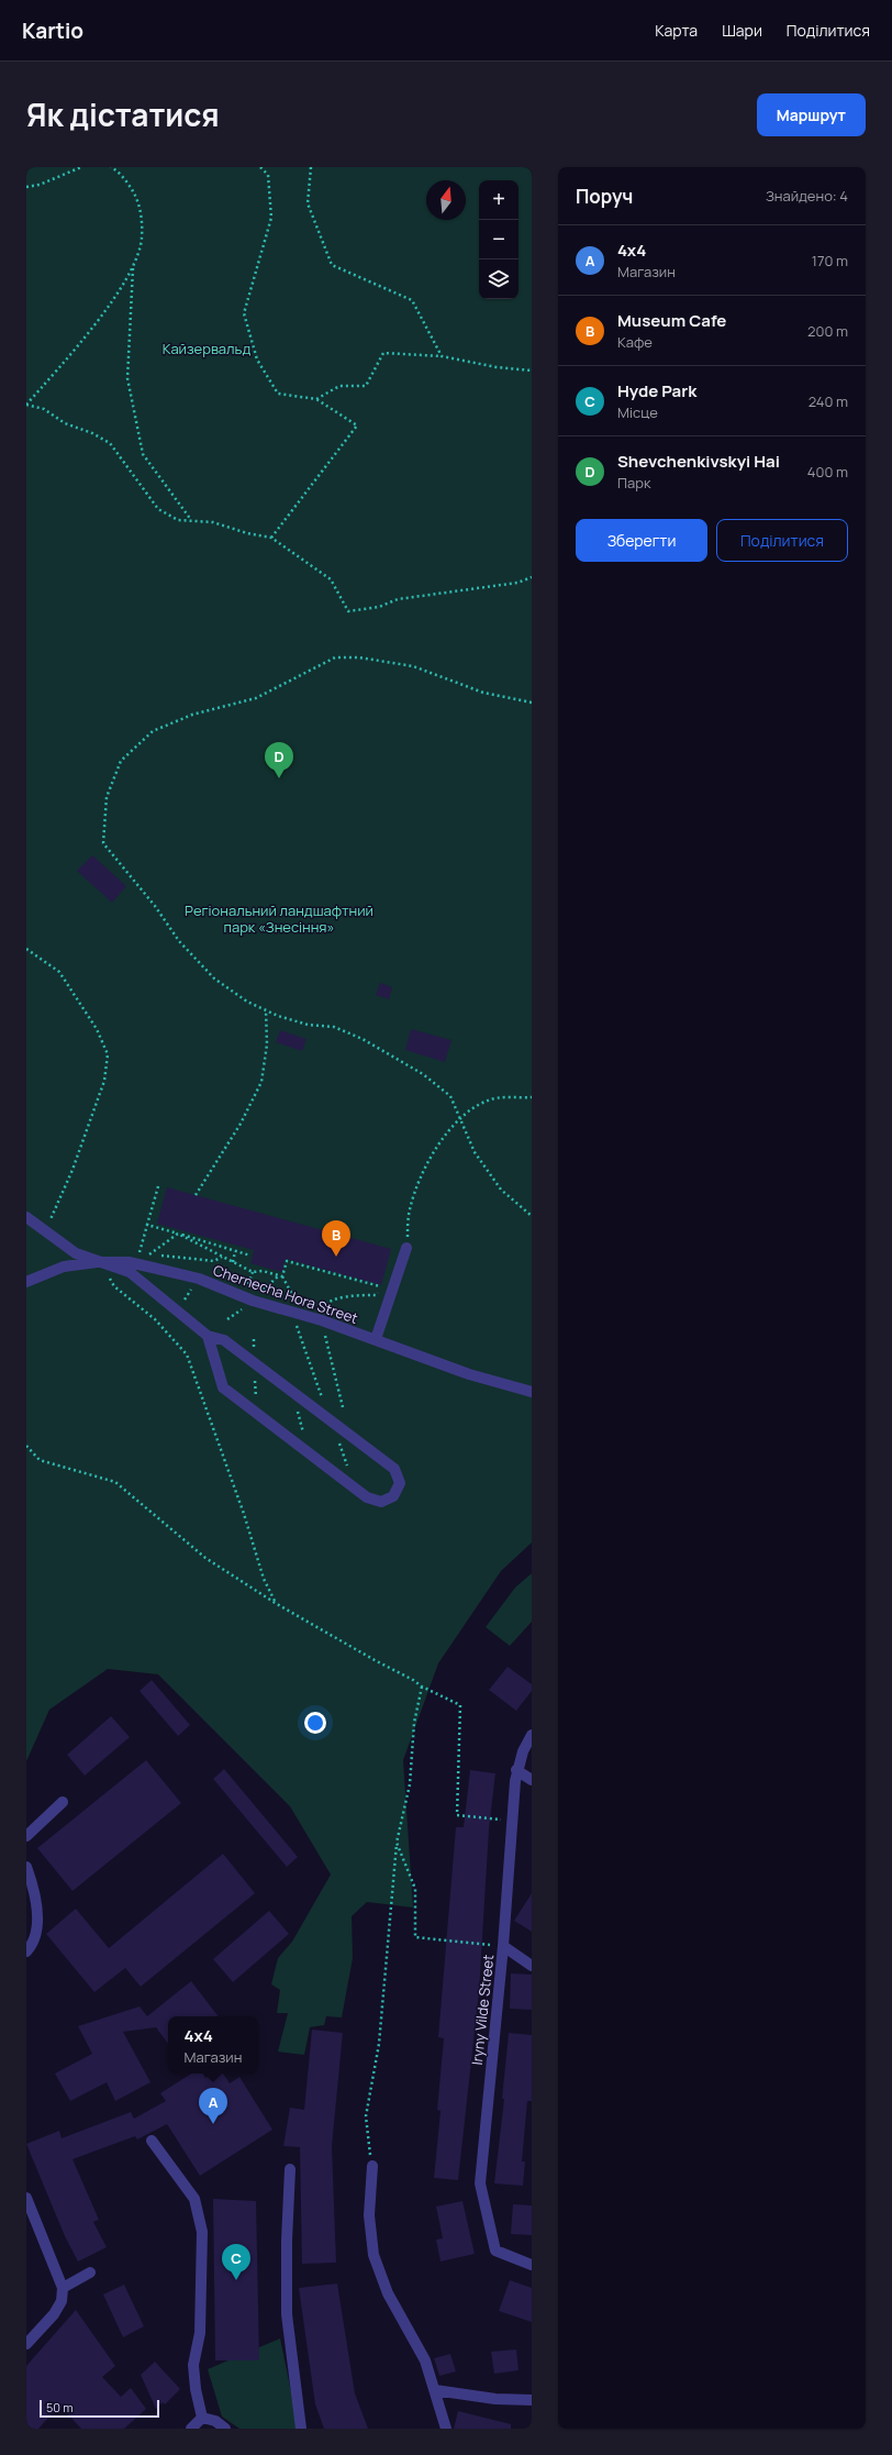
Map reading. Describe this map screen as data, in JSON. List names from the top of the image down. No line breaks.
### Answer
{"streets":{"street":["Chernecha Hora Street","Iryny Vilde Street"]},"parks":["Кайзервальд","Регіональний ландшафтний парк «Знесіння»"],"scale_bar":"50 m","north":"top","page":{"header":"Kartio","nav":["Карта","Шари","Поділитися"],"title":"Як дістатися","buttons":["Маршрут",["Зберегти","Поділитися"]],"heading":["Поруч","Знайдено: 4"],"map_buttons":["+","−"],"list":[{"mark":"A","name":"4х4","note":"Магазин","value":"170 m"},{"mark":"B","name":"Museum Cafe","note":"Кафе","value":"200 m"},{"mark":"C","name":"Hyde Park","note":"Місце","value":"240 m"},{"mark":"D","name":"Shevchenkivskyi Hai","note":"Парк","value":"400 m"}],"pins":["D","B","A","C"],"popup":["4х4","Магазин"],"scale":"50 m"}}
